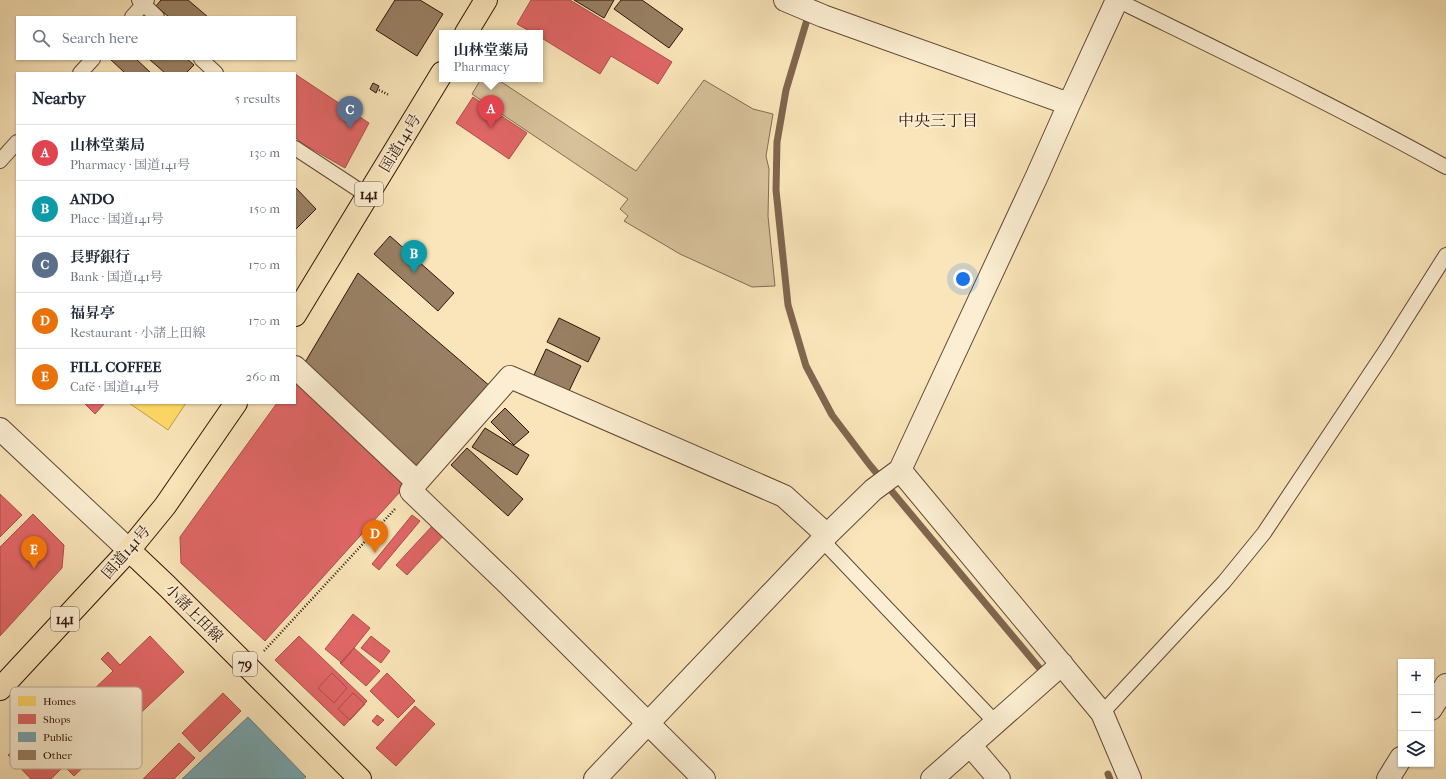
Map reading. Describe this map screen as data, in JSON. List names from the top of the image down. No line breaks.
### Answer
{"streets":{"main road":["国道141号","141","小諸上田線","79"]},"crossings":[["国道141号","小諸上田線"]],"districts":["中央三丁目"],"legend":["Homes","Shops","Public","Other"],"page":{"search":"Search here","popup":["山林堂薬局","Pharmacy"],"heading":["Nearby","5 results"],"pins":["A","C","B","D","E"],"list":[{"mark":"A","name":"山林堂薬局","note":"Pharmacy · 国道141号","value":"130 m"},{"mark":"B","name":"ANDO","note":"Place · 国道141号","value":"150 m"},{"mark":"C","name":"長野銀行","note":"Bank · 国道141号","value":"170 m"},{"mark":"D","name":"福昇亭","note":"Restaurant · 小諸上田線","value":"170 m"},{"mark":"E","name":"FILL COFFEE","note":"Café · 国道141号","value":"260 m"}],"map_buttons":["+","−"]}}
